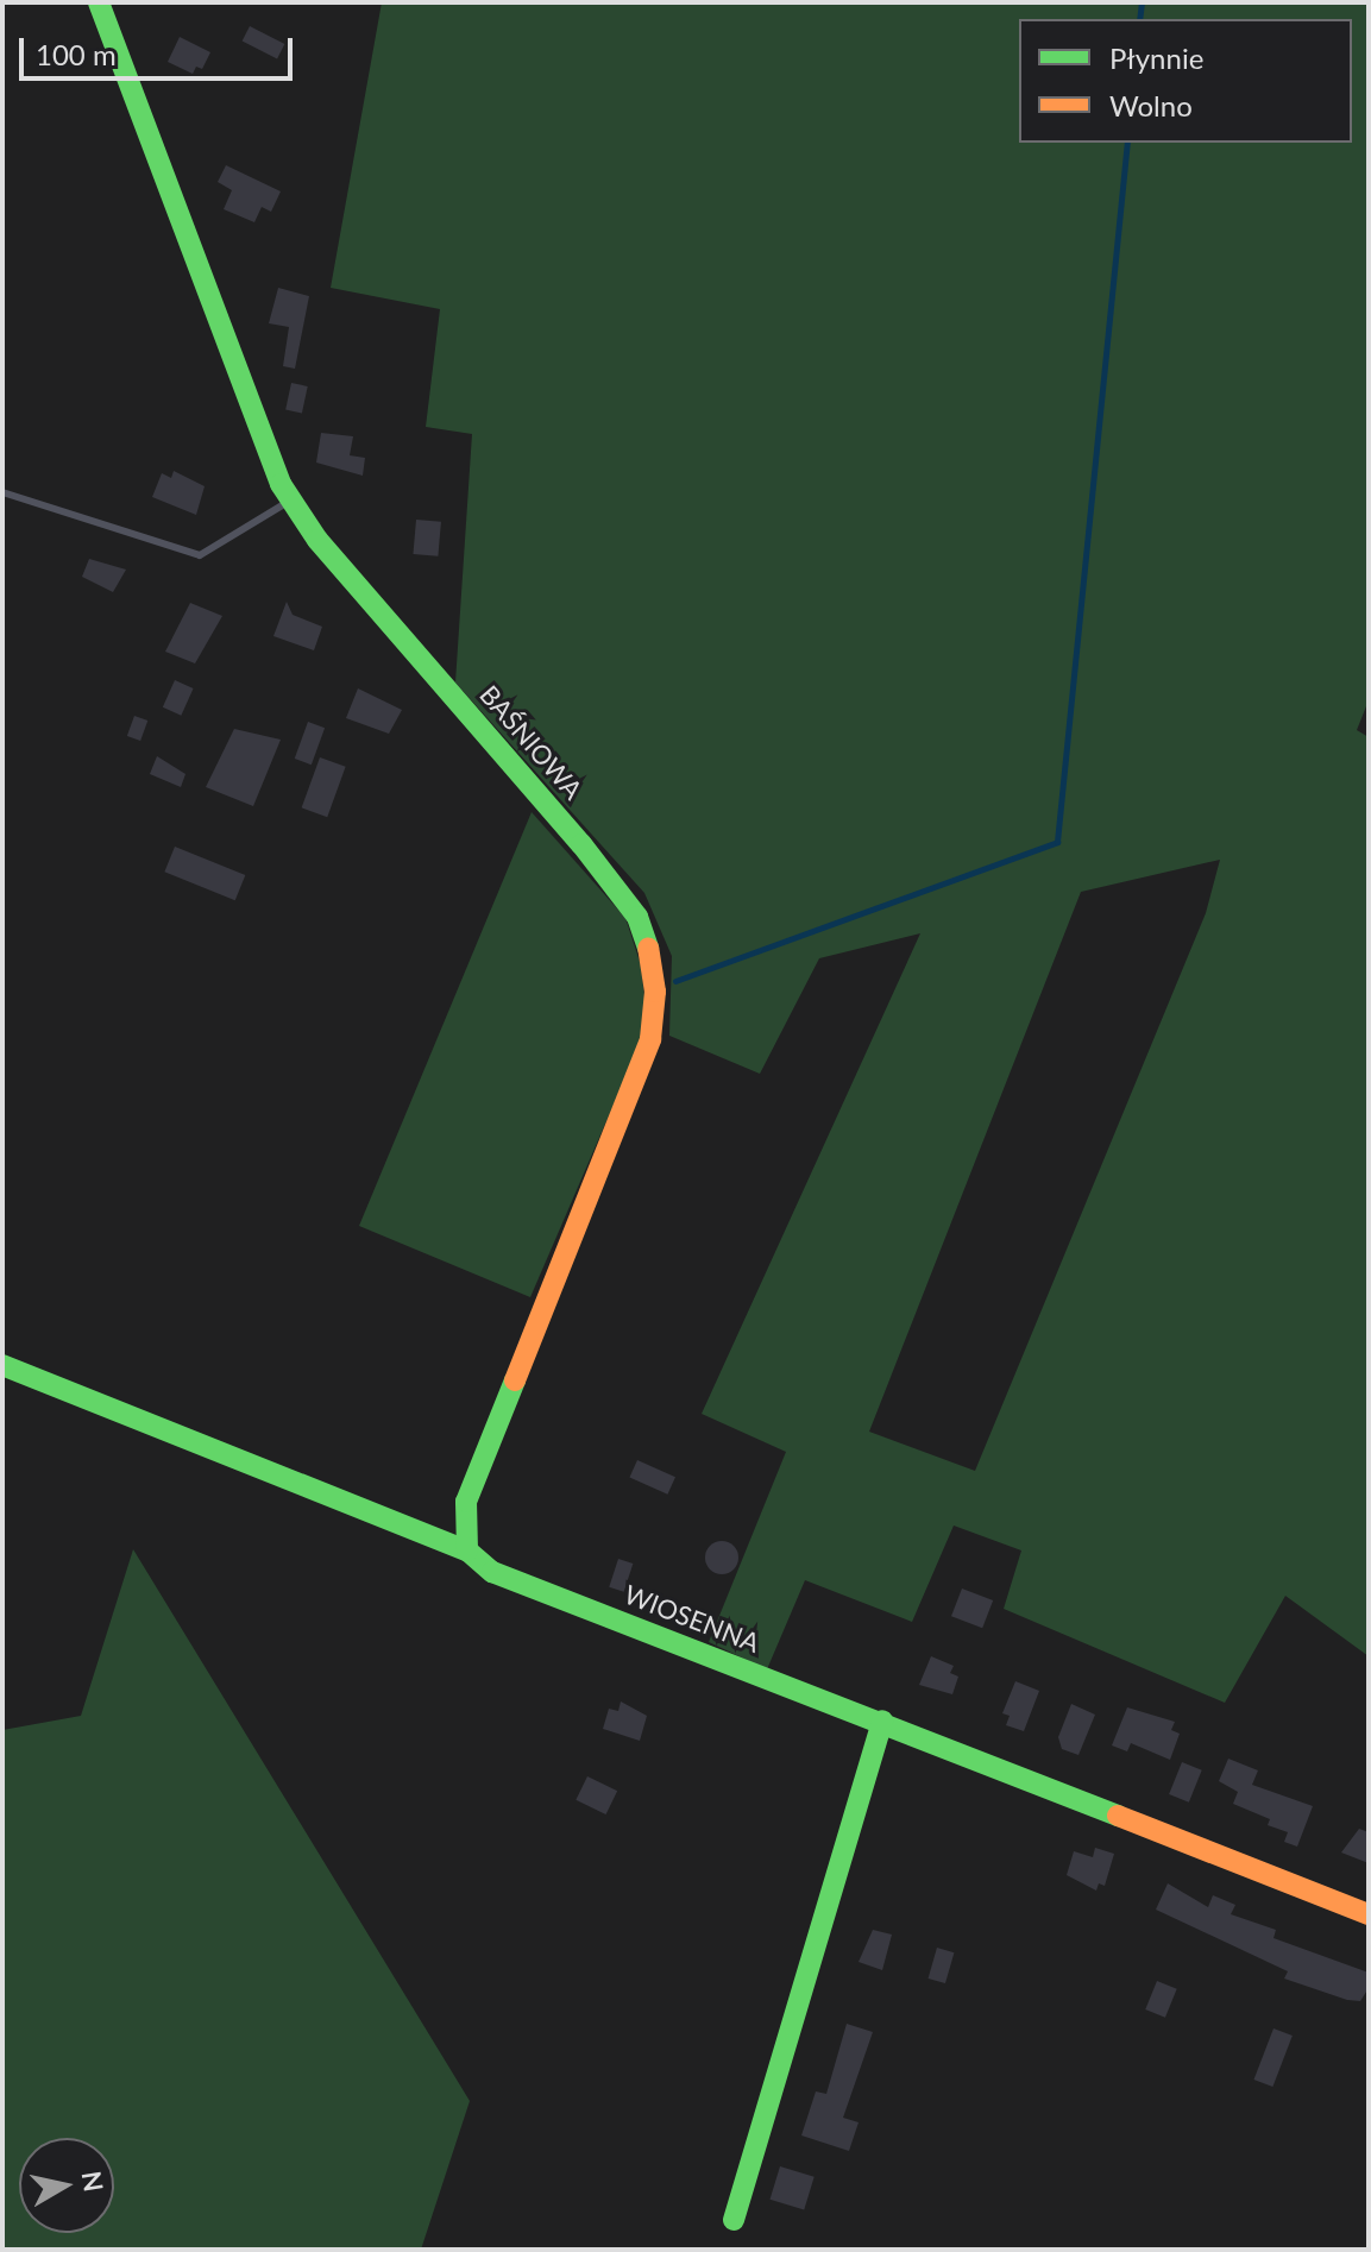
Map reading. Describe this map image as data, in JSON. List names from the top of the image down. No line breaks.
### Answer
{"streets":{"street":["BAŚNIOWA","WIOSENNA"]},"crossings":[["BAŚNIOWA","WIOSENNA"]],"legend":["Płynnie","Wolno"],"scale_bar":"100 m","north":"right"}
